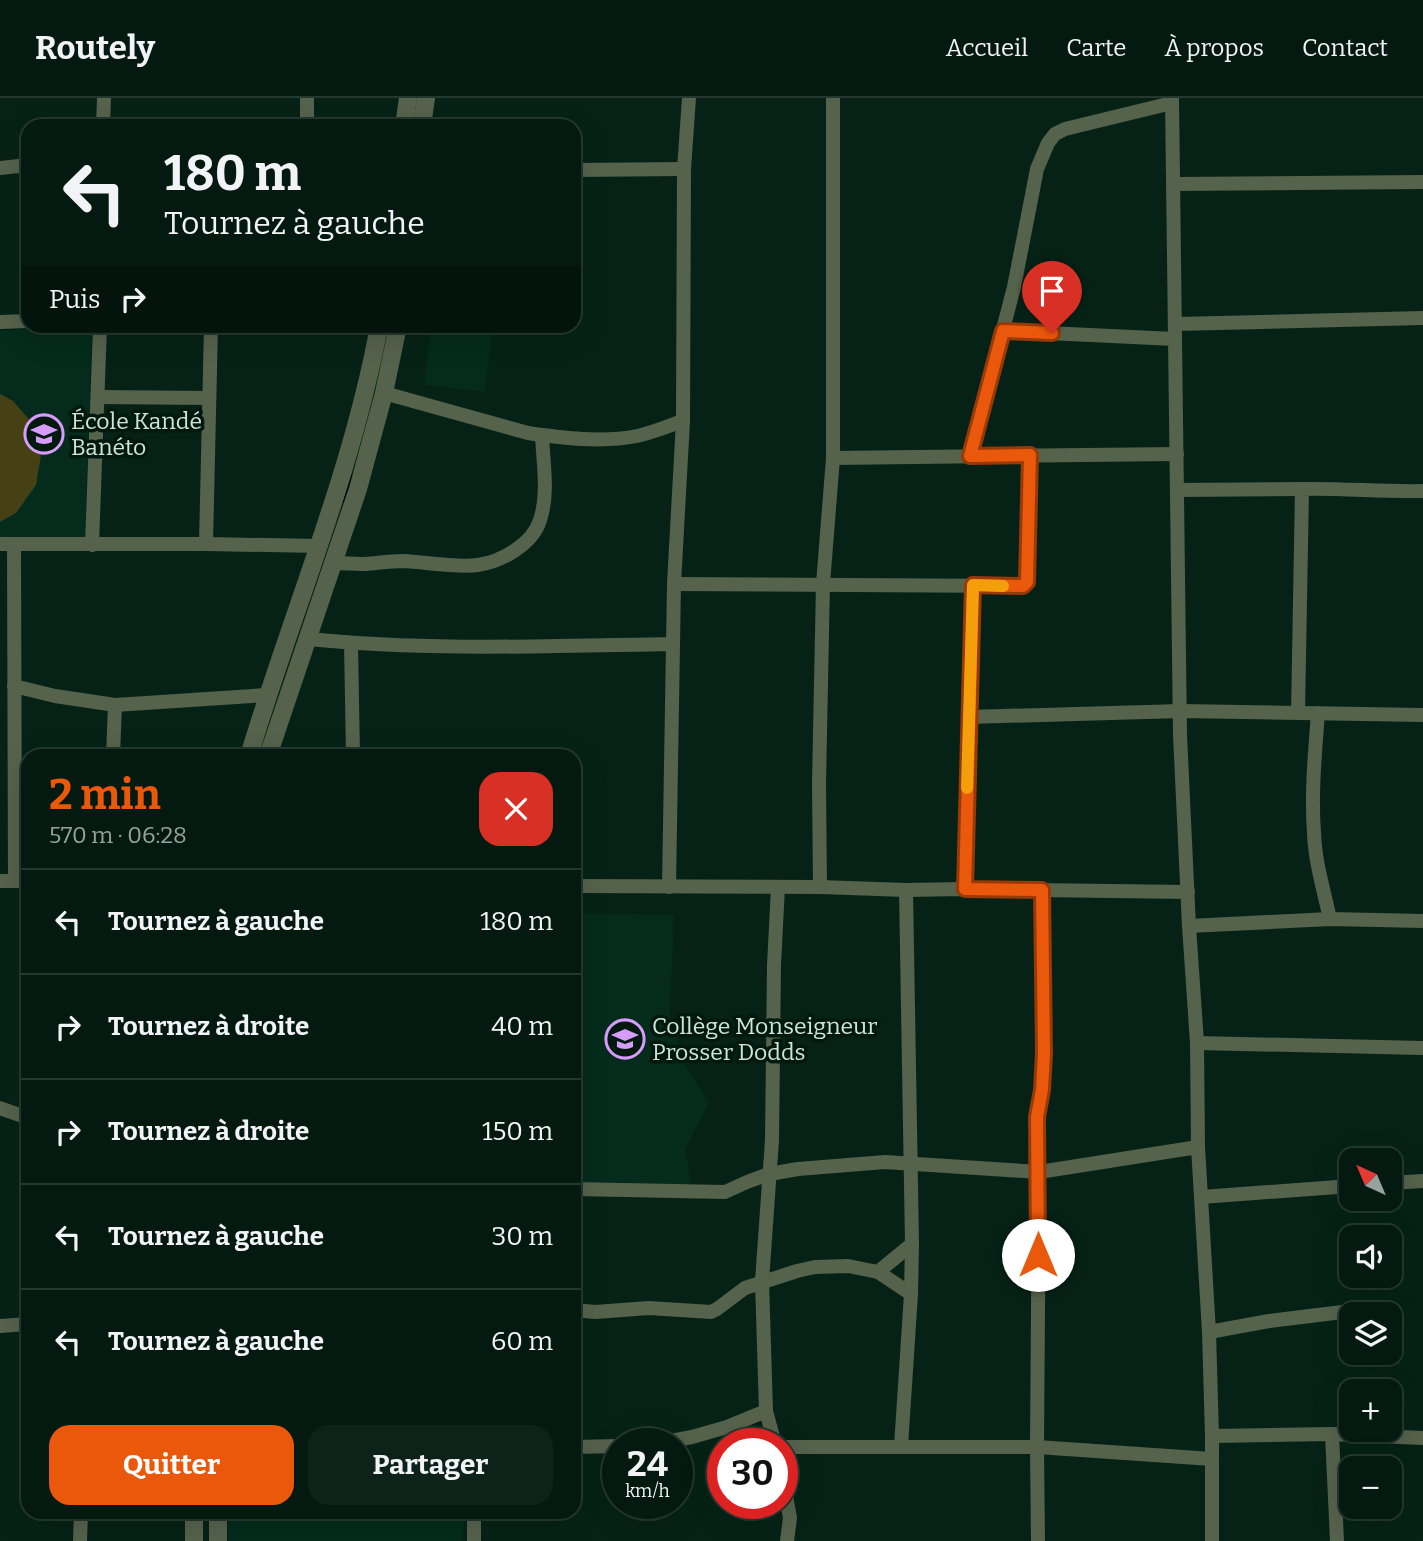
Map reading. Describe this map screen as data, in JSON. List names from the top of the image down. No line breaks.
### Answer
{"places":{"school or university":["École Kandé Banéto","Collège Monseigneur Prosser Dodds"]},"north":"top left","page":{"header":"Routely","nav":["Accueil","Carte","À propos","Contact"],"turn":["180 m","Tournez à gauche"],"then":"Puis","heading":["2 min","570 m · 06:28"],"list":[{"name":"Tournez à gauche","value":"180 m"},{"name":"Tournez à droite","value":"40 m"},{"name":"Tournez à droite","value":"150 m"},{"name":"Tournez à gauche","value":"30 m"},{"name":"Tournez à gauche","value":"60 m"}],"map_buttons":["+","−"],"buttons":["Quitter","Partager"],"speed":"24 km/h","limit":"30"}}
